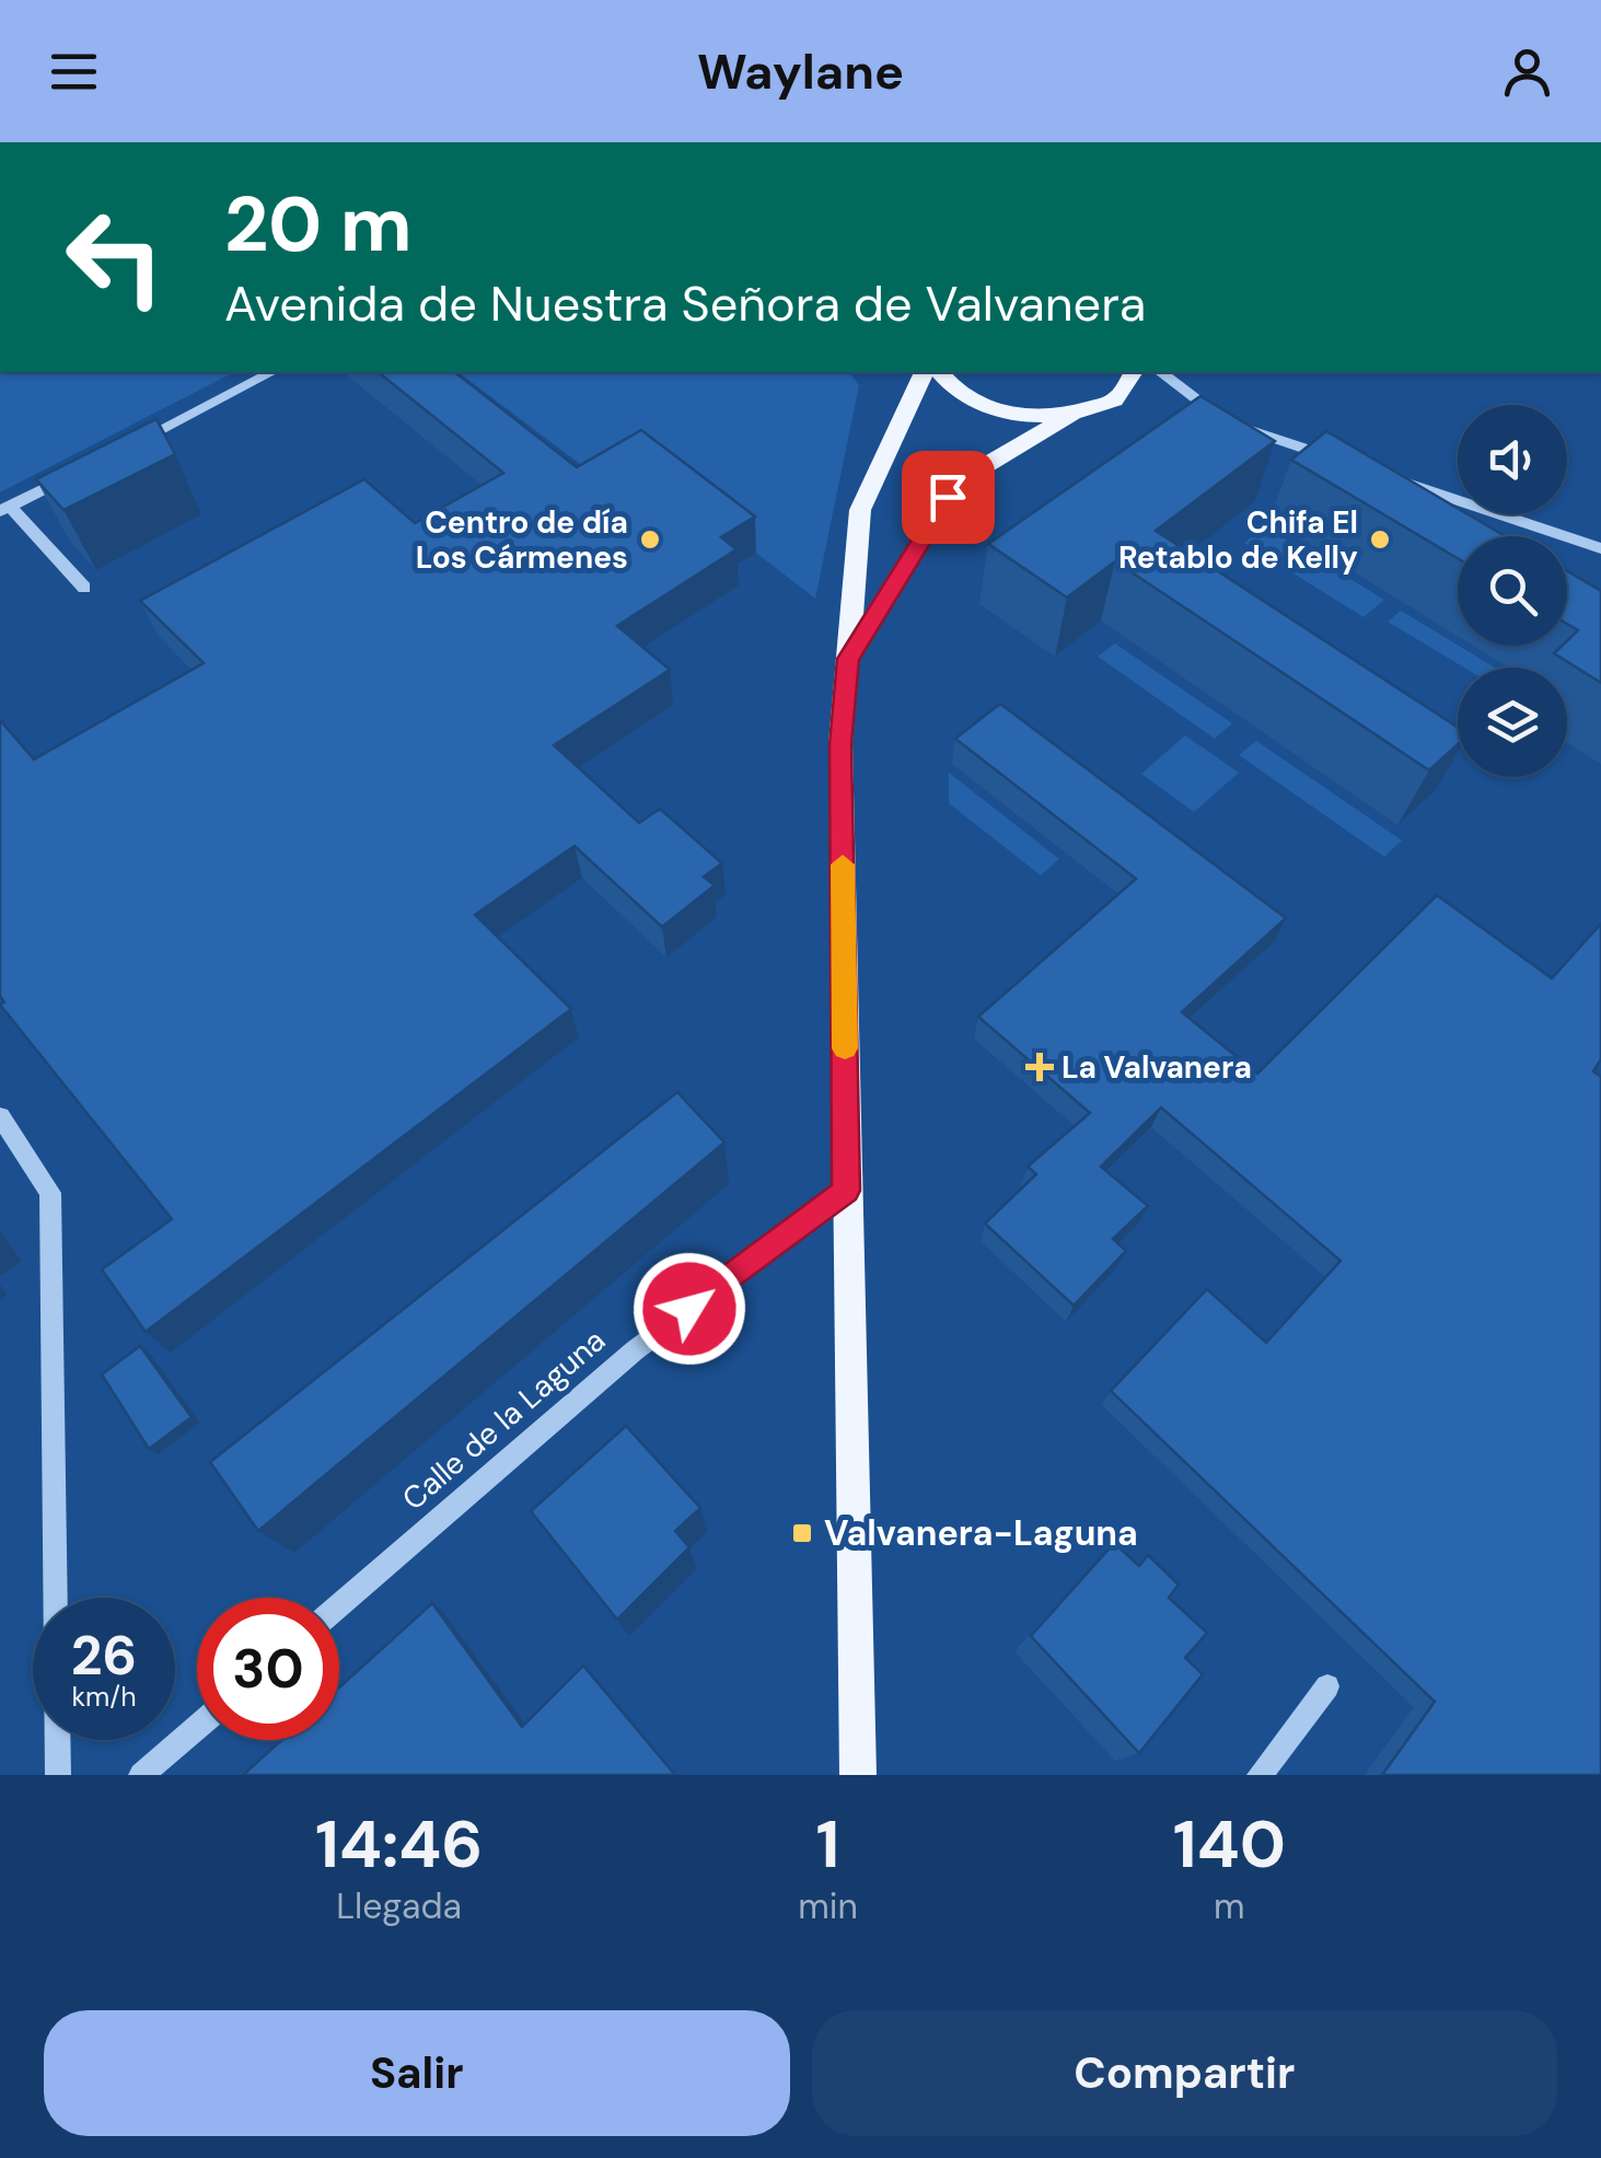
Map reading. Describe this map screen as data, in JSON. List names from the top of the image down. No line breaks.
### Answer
{"streets":{"street":["Calle de la Laguna"]},"places":{"other":["Centro de día Los Cármenes","Chifa El Retablo de Kelly"],"health":["La Valvanera"],"transit":["Valvanera-Laguna"]},"page":{"header":"Waylane","turn":["20 m","Avenida de Nuestra Señora de Valvanera"],"speed":"26 km/h","limit":"30","eta":["14:46","Llegada","1","min","140","m"],"buttons":["Salir","Compartir"]}}
